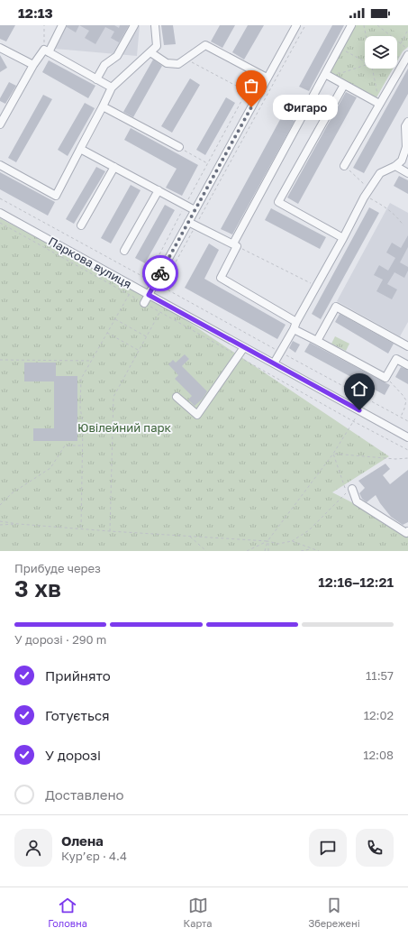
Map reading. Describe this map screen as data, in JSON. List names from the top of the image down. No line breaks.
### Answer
{"streets":{"street":["Паркова вулиця"]},"parks":["Ювілейний парк"],"places":["Фигаро"],"page":{"status":"12:13","bubble":"Фигаро","heading":["3 хв","Прибуде через","12:16–12:21"],"panel":["Олена","Кур’єр · 4.4"],"bar":"У дорозі · 290 m","list":[["Прийнято","11:57"],["Готується","12:02"],["У дорозі","12:08"],"Доставлено"],"tabs":["Головна","Карта","Збережені"]}}
